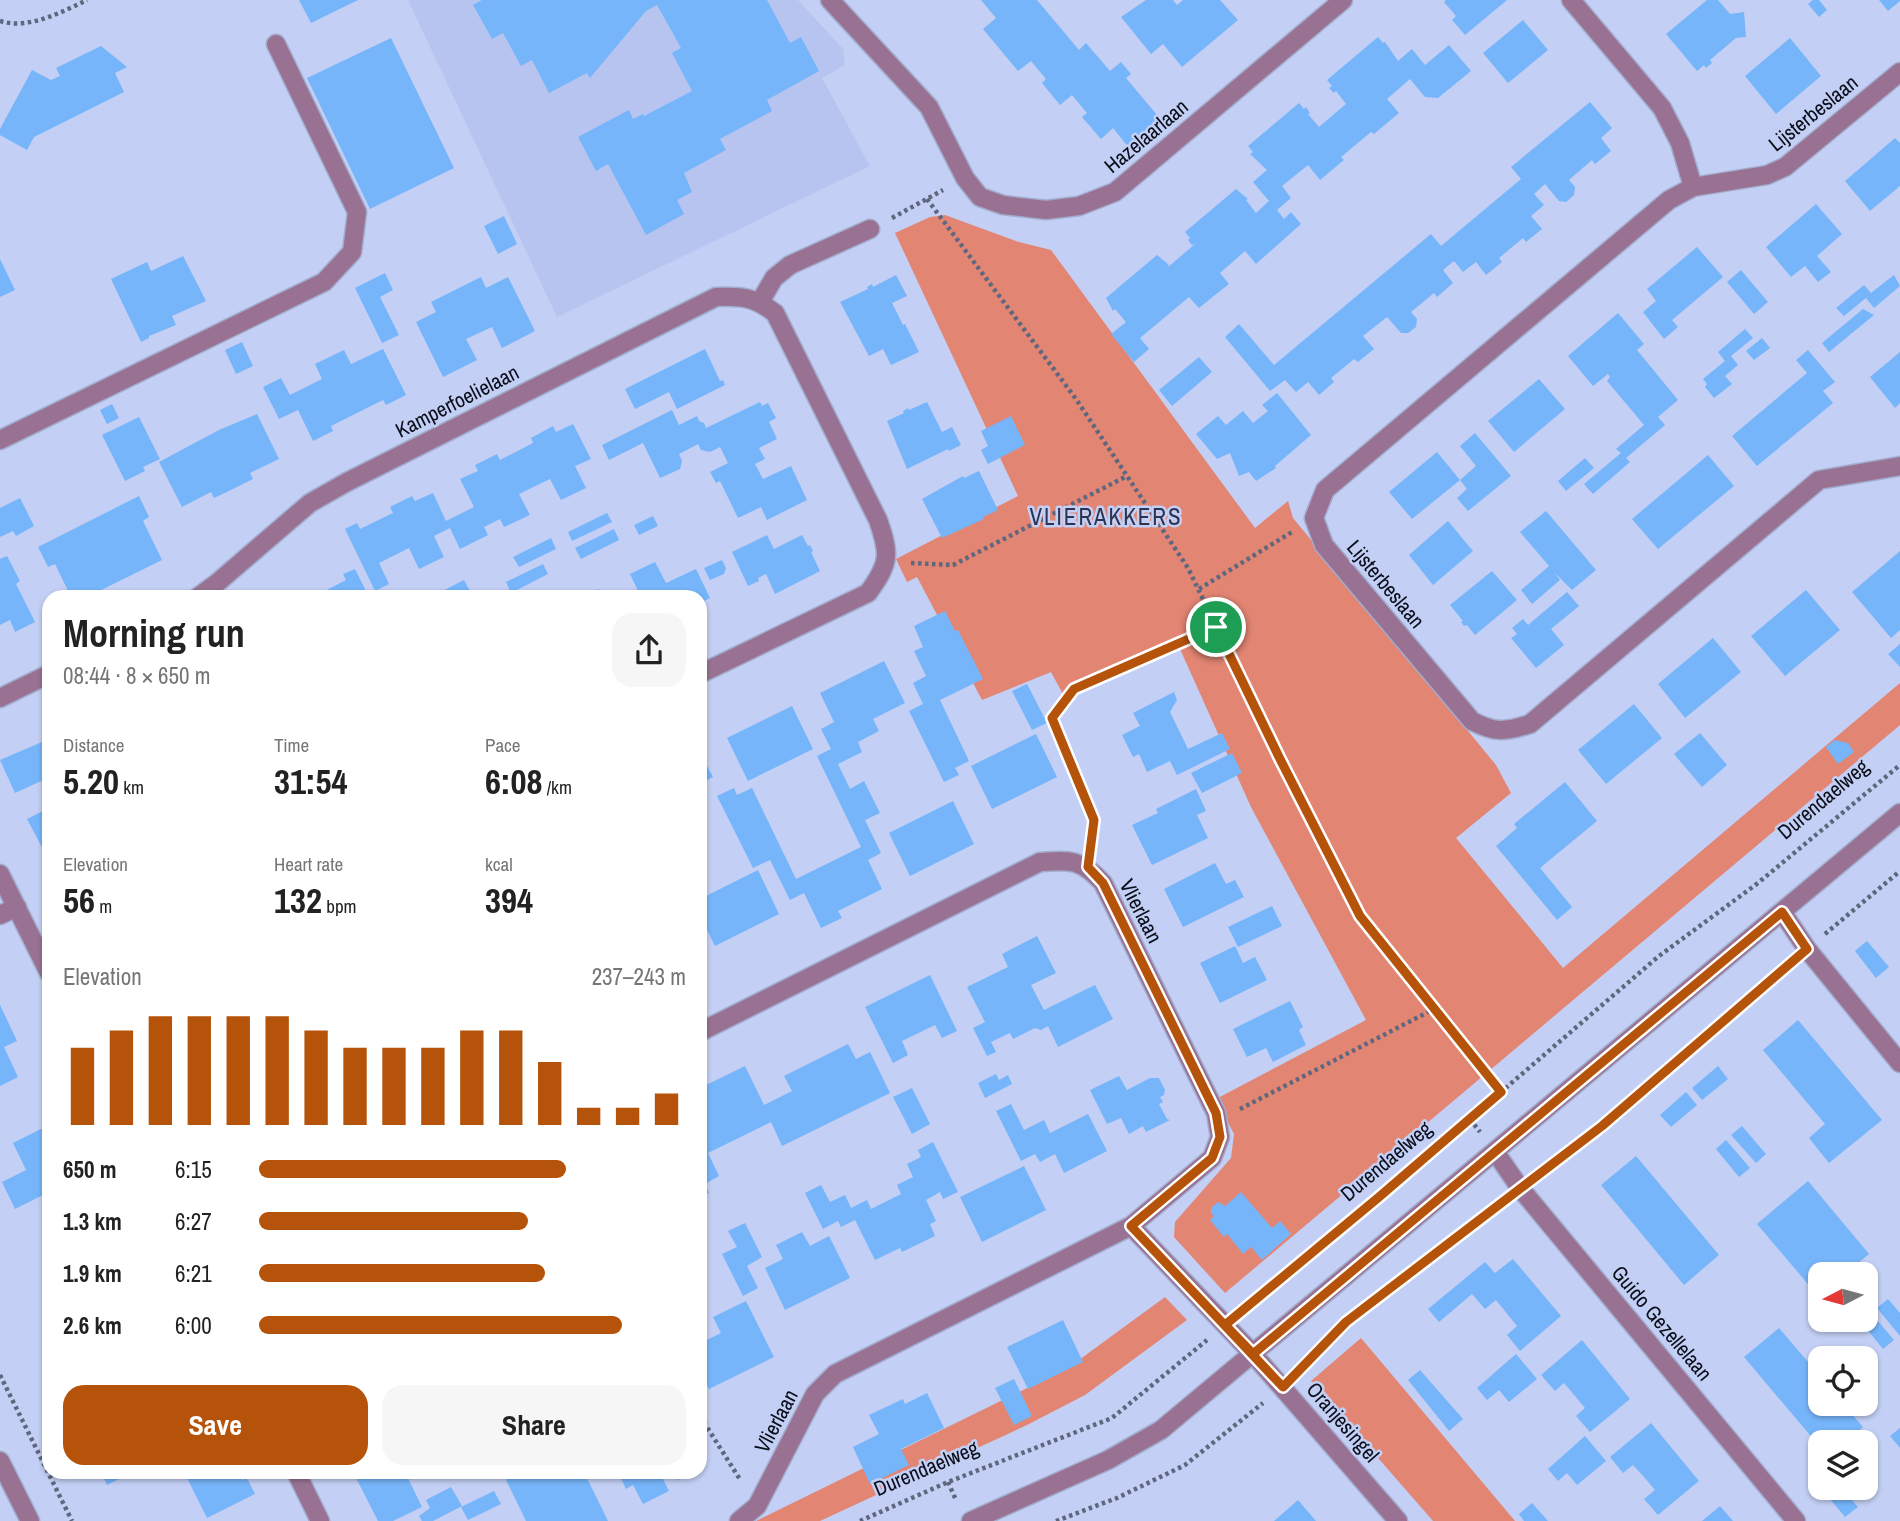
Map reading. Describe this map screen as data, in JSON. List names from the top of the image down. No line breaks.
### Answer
{"streets":{"street":["Lijsterbeslaan","Hazelaarlaan","Kamperfoelielaan","Vlierlaan","Guido Gezellelaan","Oranjesingel"],"path":["Durendaelweg"]},"districts":["VLIERAKKERS"],"north":"left","page":{"heading":["Morning run","08:44 · 8 × 650 m"],"stats":[["Distance","5.20 km"],["Time","31:54"],["Pace","6:08 /km"],["Elevation","56 m"],["Heart rate","132 bpm"],["kcal","394"]],"chart":["Elevation","237–243 m"],"list":[{"name":"650 m","note":"6:15"},{"name":"1.3 km","note":"6:27"},{"name":"1.9 km","note":"6:21"},{"name":"2.6 km","note":"6:00"}],"buttons":["Save","Share"]}}
